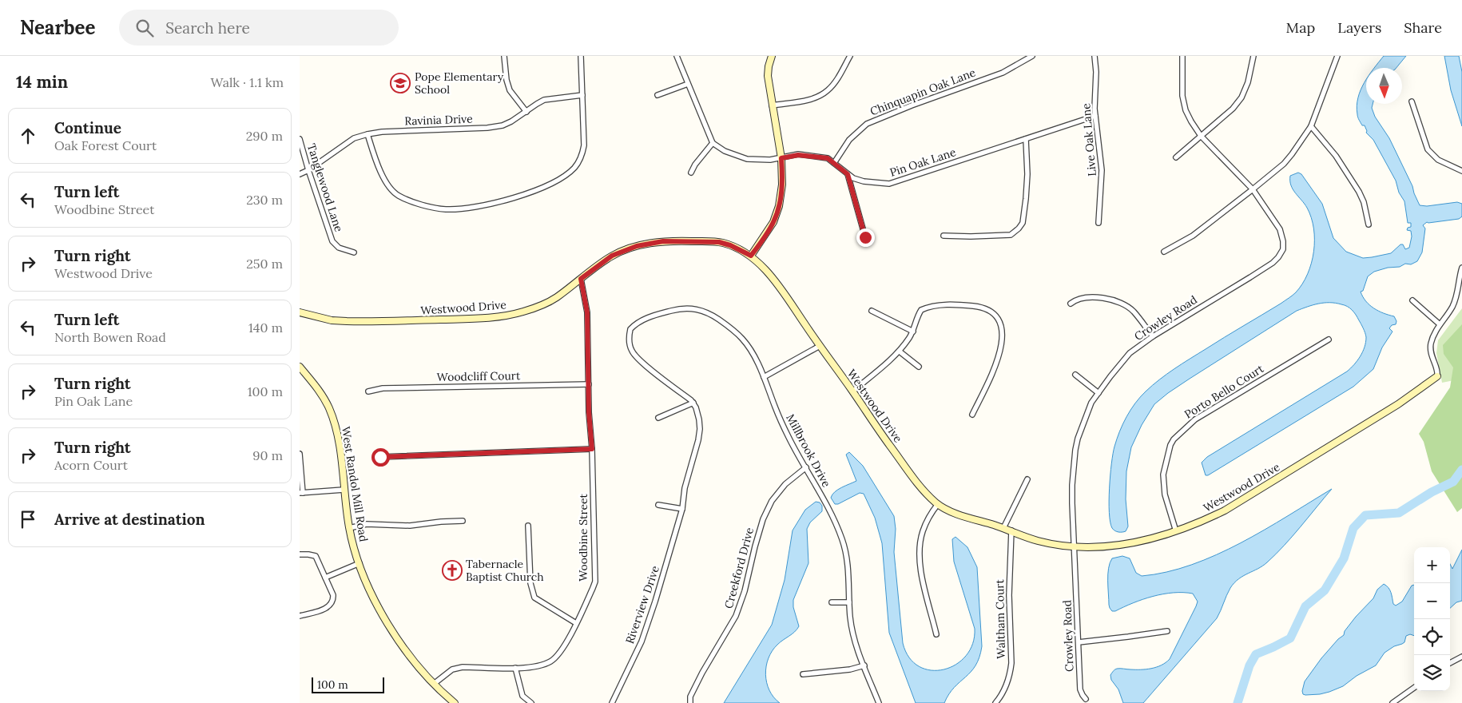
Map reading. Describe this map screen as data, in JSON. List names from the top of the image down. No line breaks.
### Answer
{"streets":{"street":["Chinquapin Oak Lane","Ravinia Drive","Live Oak Lane","Pin Oak Lane","Tanglewood Lane","Westwood Drive","Crowley Road","Woodcliff Court","Porto Bello Court","Millbrook Drive","West Randol Mill Road","Woodbine Street","Creekford Drive","Riverview Drive","Waltham Court"]},"crossings":[["Chinquapin Oak Lane","Pin Oak Lane"],["Ravinia Drive","Tanglewood Lane"],["Live Oak Lane","Pin Oak Lane"],["Westwood Drive","Crowley Road"],["Westwood Drive","Porto Bello Court"],["Westwood Drive","Woodbine Street"],["Westwood Drive","Waltham Court"],["Woodcliff Court","Woodbine Street"],["Millbrook Drive","Creekford Drive"],["Millbrook Drive","Riverview Drive"],["West Randol Mill Road","Woodbine Street"]],"places":{"school or university":["Pope Elementary School"],"church":["Tabernacle Baptist Church"]},"scale_bar":"100 m","north":"bottom","page":{"header":"Nearbee","search":"Search here","nav":["Map","Layers","Share"],"heading":["14 min","Walk · 1.1 km"],"list":[["Continue","Oak Forest Court","290 m"],["Turn left","Woodbine Street","230 m"],["Turn right","Westwood Drive","250 m"],["Turn left","North Bowen Road","140 m"],["Turn right","Pin Oak Lane","100 m"],["Turn right","Acorn Court","90 m"],"Arrive at destination"],"map_buttons":["+","−"],"scale":"100 m"}}
